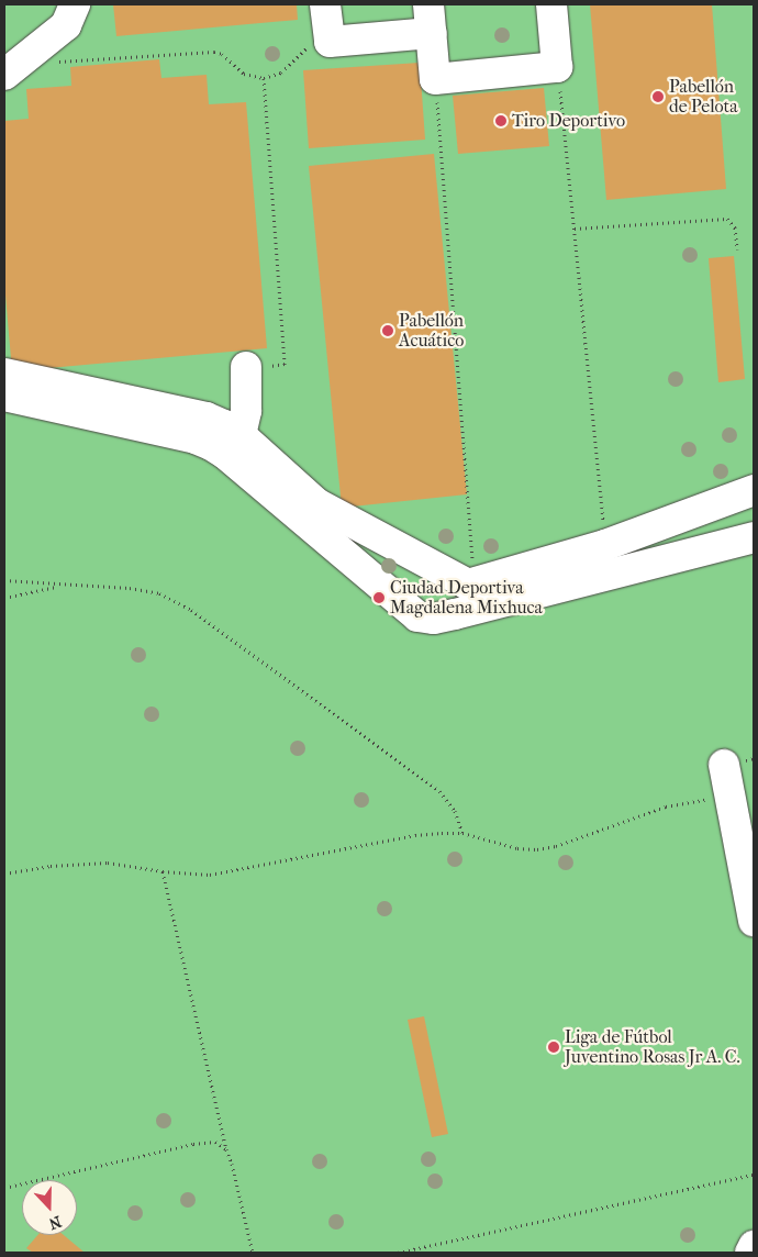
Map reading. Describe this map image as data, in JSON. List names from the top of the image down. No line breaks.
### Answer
{"places":["Pabellón de Pelota","Tiro Deportivo","Pabellón Acuático","Ciudad Deportiva Magdalena Mixhuca","Liga de Fútbol Juventino Rosas Jr A. C."],"north":"bottom"}
